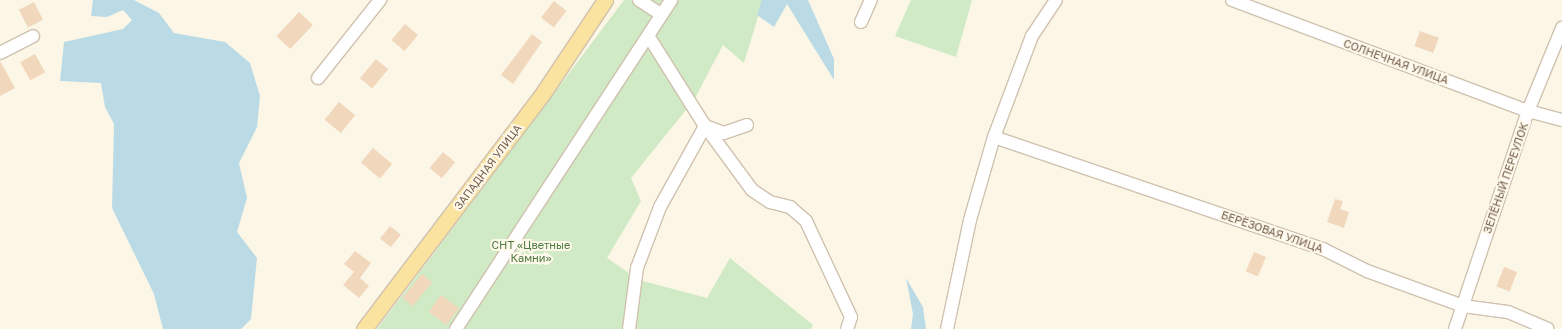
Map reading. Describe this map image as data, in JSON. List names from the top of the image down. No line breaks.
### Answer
{"streets":{"main road":["ЗАПАДНАЯ УЛИЦА"],"street":["СОЛНЕЧНАЯ УЛИЦА","ЗЕЛЁНЫЙ ПЕРЕУЛОК","БЕРЁЗОВАЯ УЛИЦА"]},"crossings":[["СОЛНЕЧНАЯ УЛИЦА","ЗЕЛЁНЫЙ ПЕРЕУЛОК"],["ЗЕЛЁНЫЙ ПЕРЕУЛОК","БЕРЁЗОВАЯ УЛИЦА"]],"parks":["СНТ «Цветные Камни»"]}
